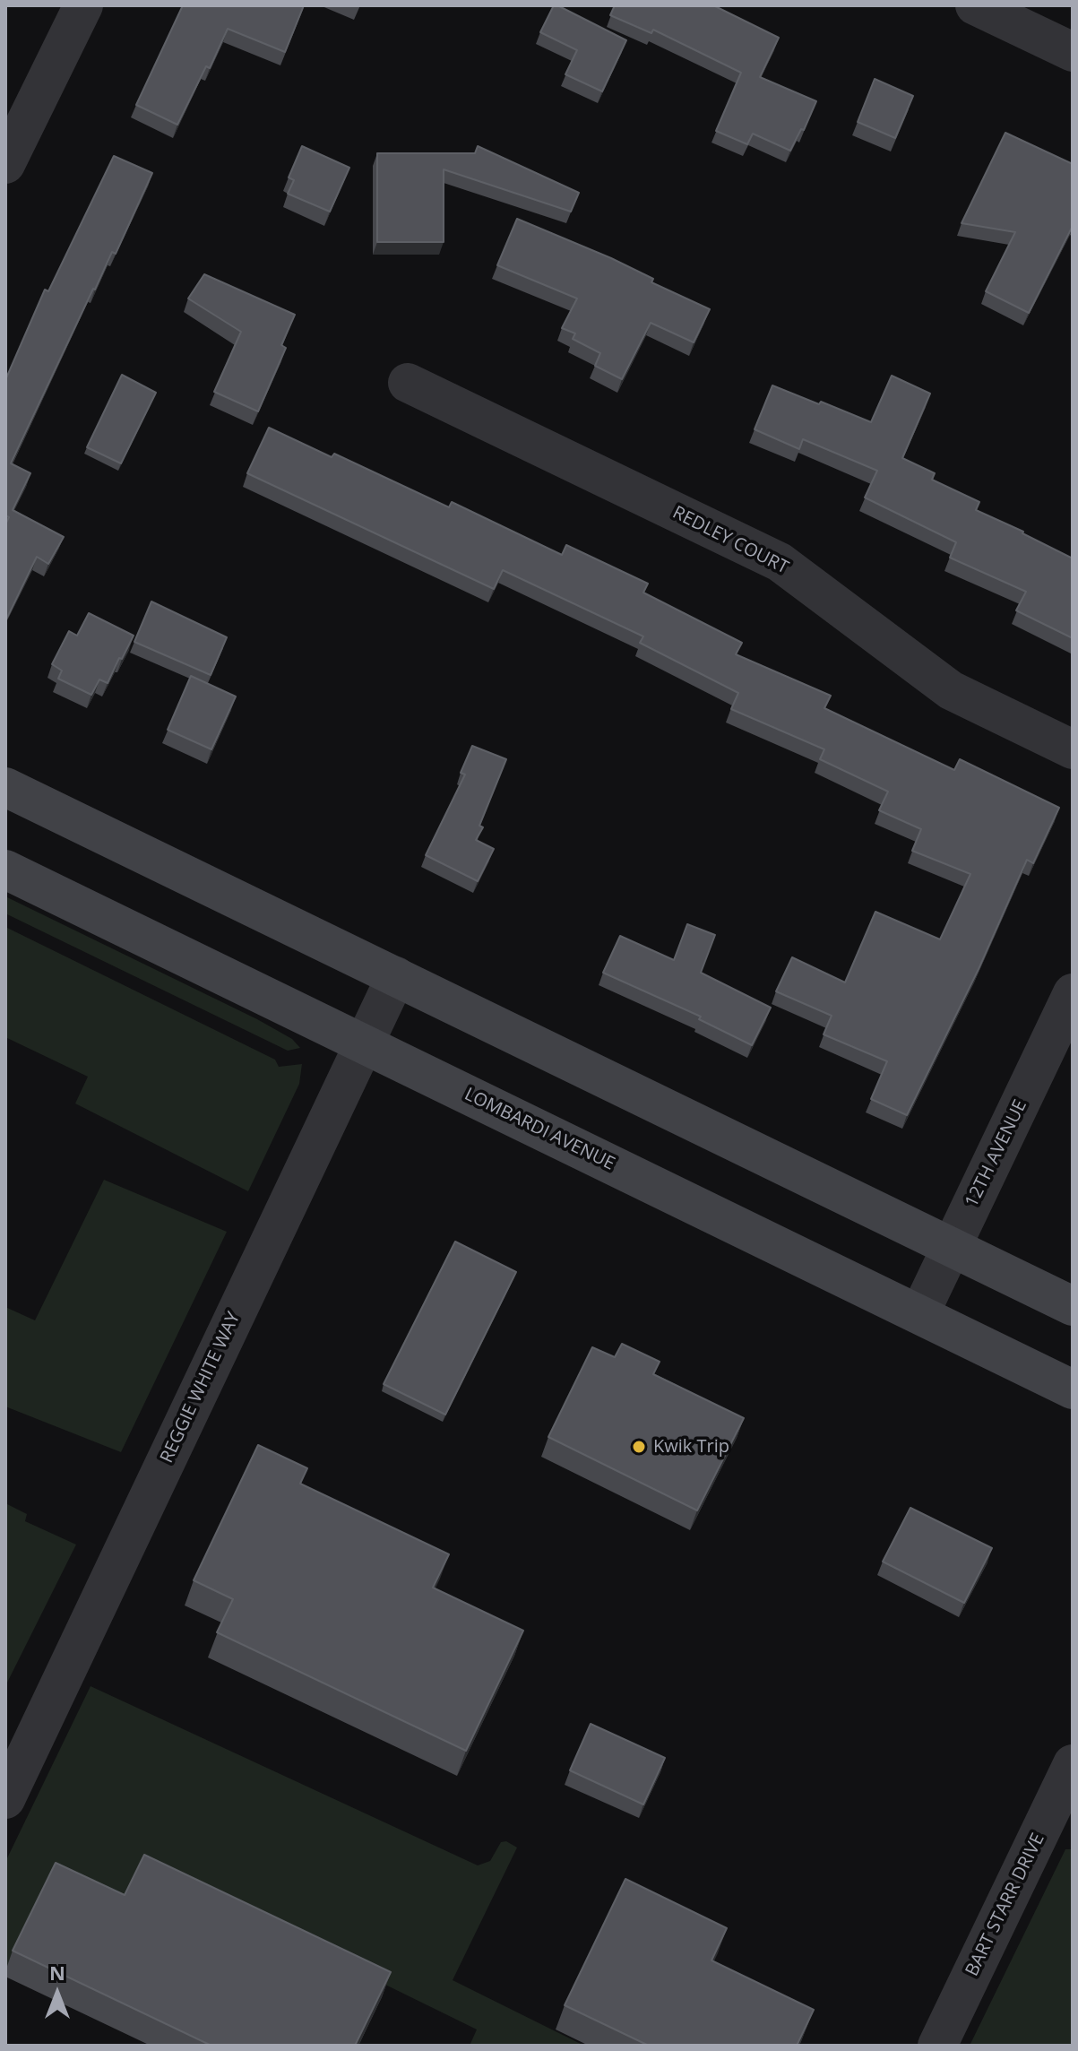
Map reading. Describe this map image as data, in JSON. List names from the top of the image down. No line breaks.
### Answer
{"streets":{"main road":["LOMBARDI AVENUE"],"street":["REDLEY COURT","12TH AVENUE","REGGIE WHITE WAY","BART STARR DRIVE"]},"crossings":[["LOMBARDI AVENUE","12TH AVENUE"],["LOMBARDI AVENUE","REGGIE WHITE WAY"]],"places":["Kwik Trip"],"north":"top"}
